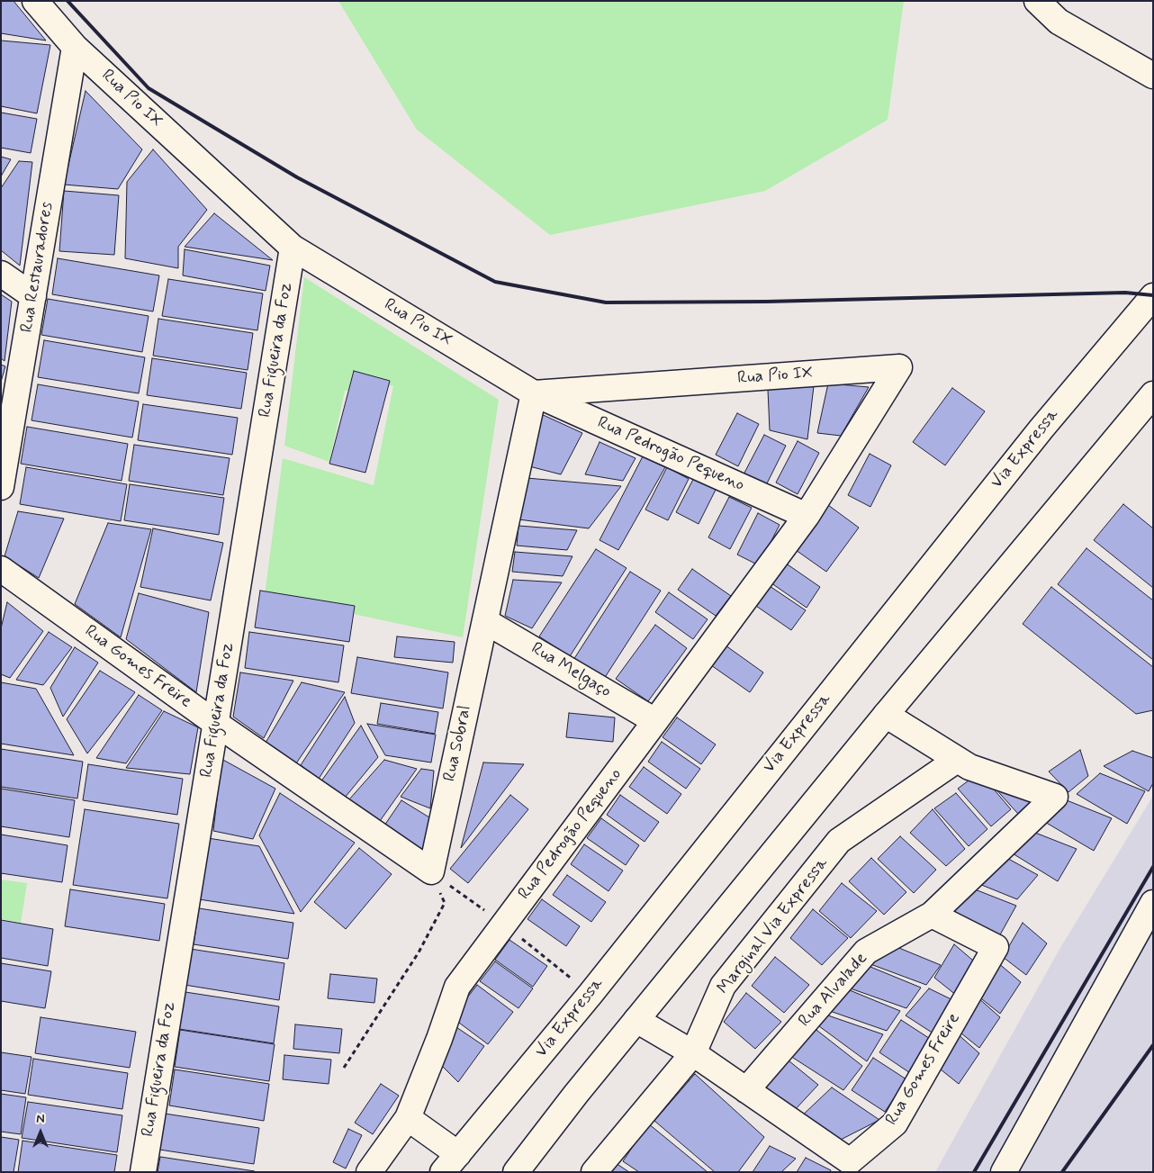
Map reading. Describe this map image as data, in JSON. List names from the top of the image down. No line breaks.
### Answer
{"streets":{"main road":["Rua Pio IX","Rua Restauradores","Rua Figueira da Foz","Via Expressa","Rua Pedrogão Pequeno","Rua Gomes Freire","Rua Melgaço","Rua Sobral","Marginal Via Expressa","Rua Alvalade"]},"crossings":[["Rua Pio IX","Rua Restauradores"],["Rua Pio IX","Rua Figueira da Foz"],["Rua Pio IX","Rua Pedrogão Pequeno"],["Rua Pio IX","Rua Sobral"],["Rua Figueira da Foz","Rua Gomes Freire"],["Rua Pedrogão Pequeno","Rua Melgaço"],["Rua Pedrogão Pequeno","Rua Sobral"],["Rua Gomes Freire","Rua Sobral"],["Rua Gomes Freire","Marginal Via Expressa"],["Rua Gomes Freire","Rua Alvalade"],["Rua Melgaço","Rua Sobral"],["Marginal Via Expressa","Rua Alvalade"]],"north":"top"}
